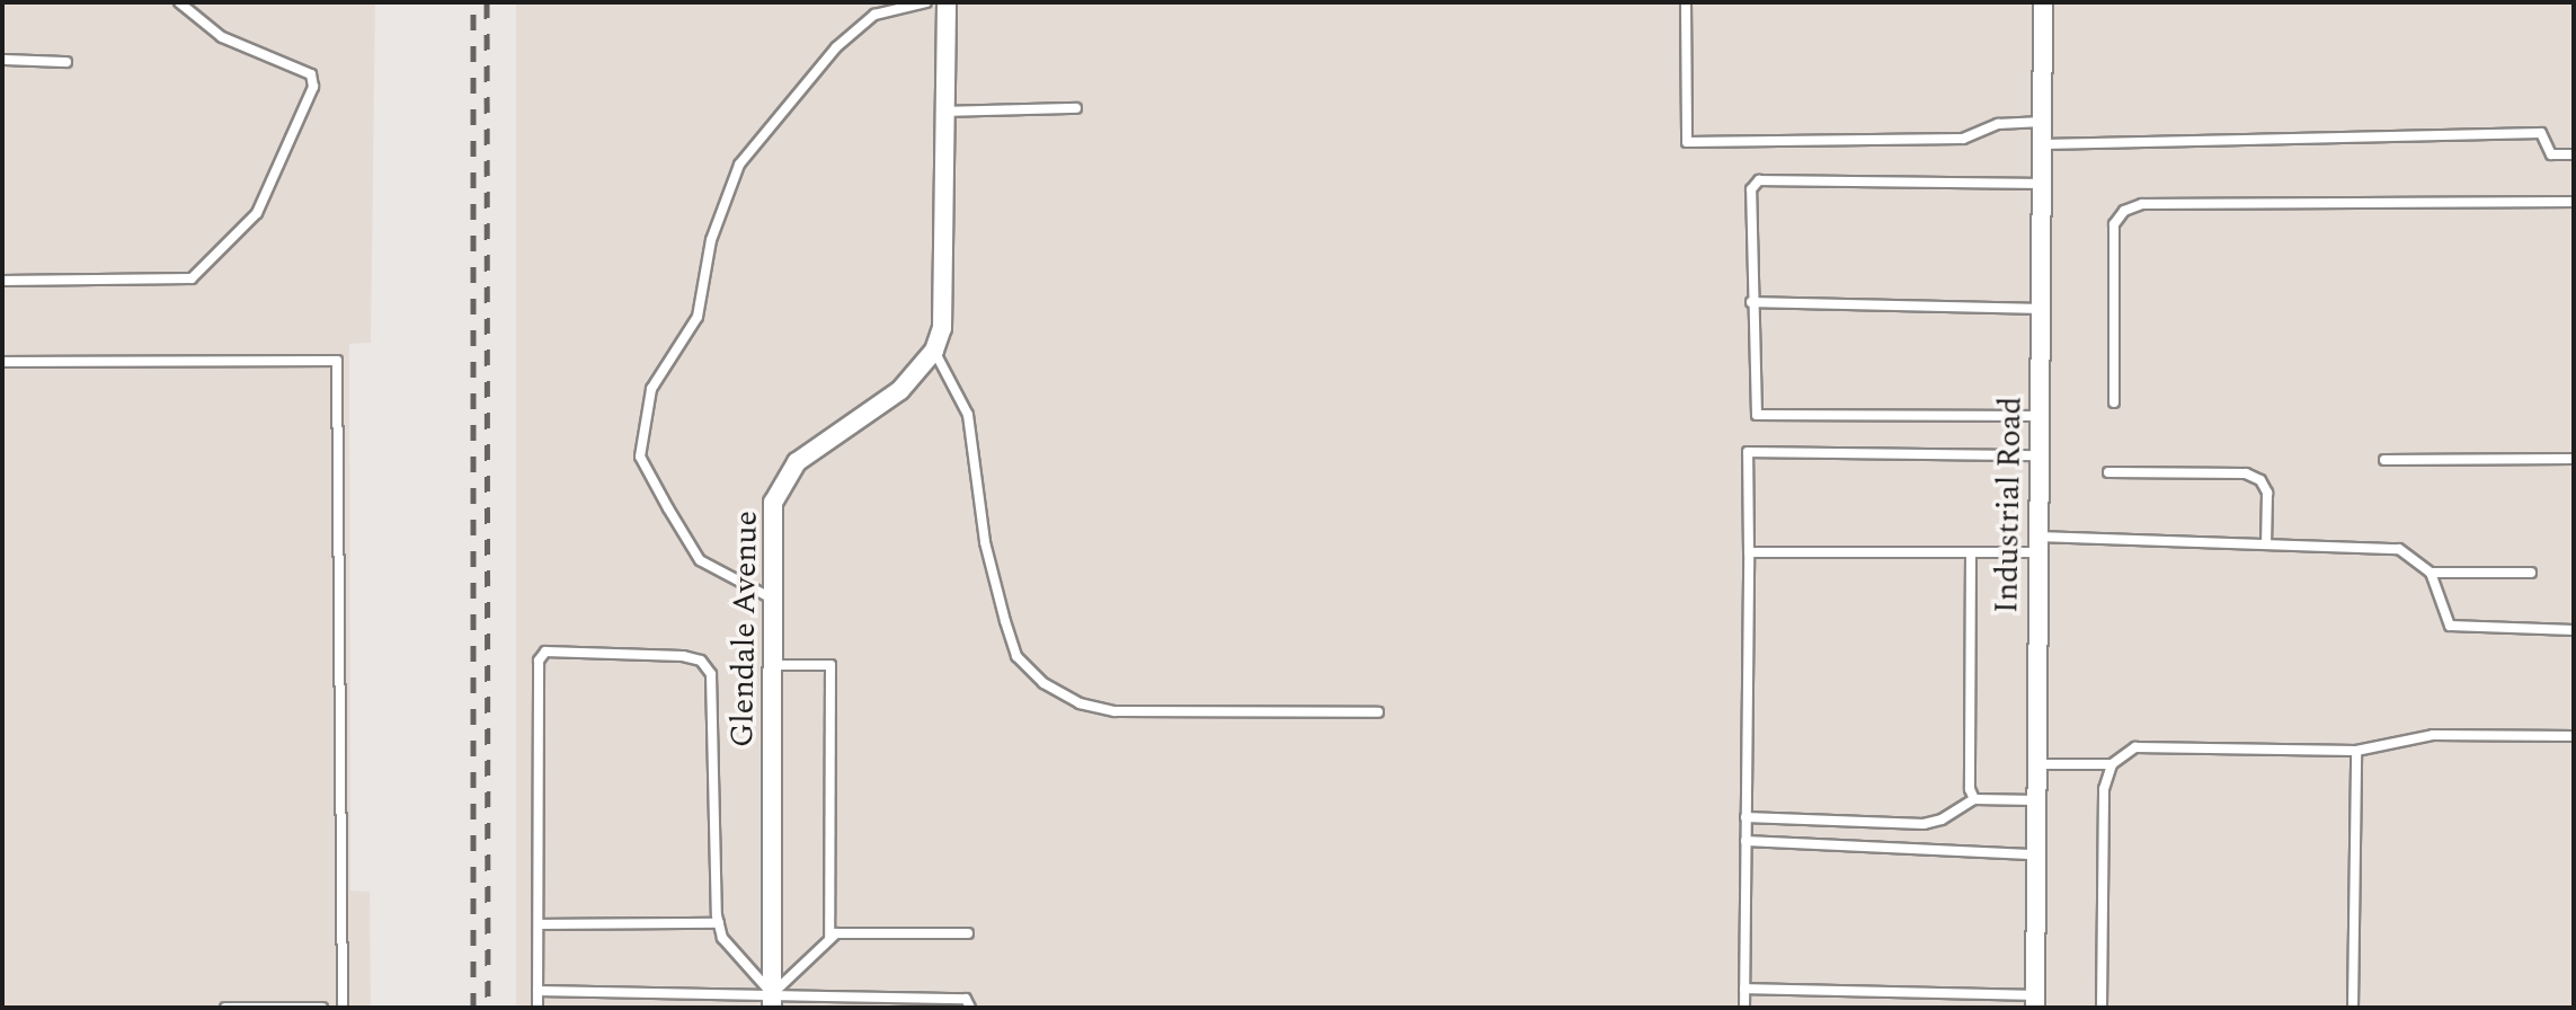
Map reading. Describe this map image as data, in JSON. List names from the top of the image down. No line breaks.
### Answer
{"streets":{"street":["Industrial Road","Glendale Avenue"]}}
